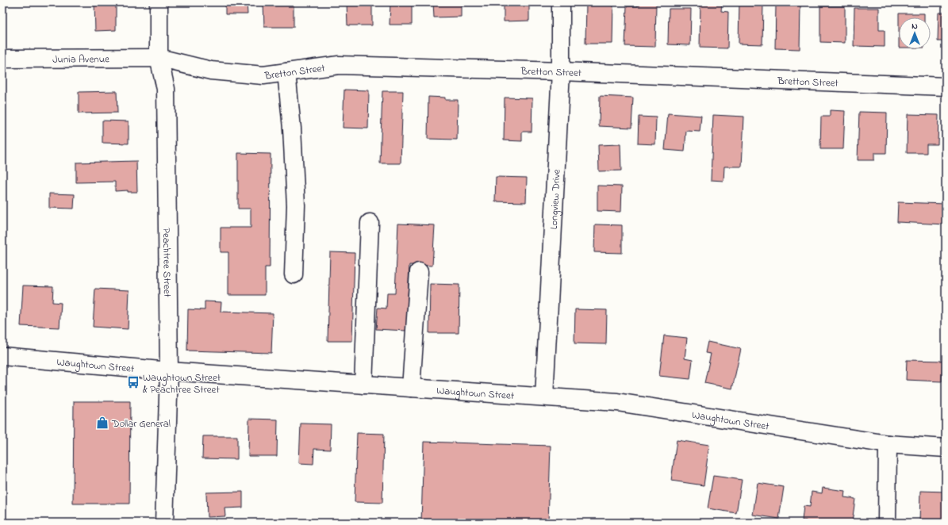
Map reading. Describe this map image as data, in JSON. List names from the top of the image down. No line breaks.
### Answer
{"streets":{"street":["Junia Avenue","Bretton Street","Longview Drive","Peachtree Street","Waughtown Street"]},"crossings":[["Junia Avenue","Bretton Street"],["Junia Avenue","Peachtree Street"],["Bretton Street","Longview Drive"],["Bretton Street","Peachtree Street"],["Longview Drive","Waughtown Street"],["Peachtree Street","Waughtown Street"]],"places":{"bus stop":["Waughtown Street & Peachtree Street"],"shop":["Dollar General"]},"north":"top"}
